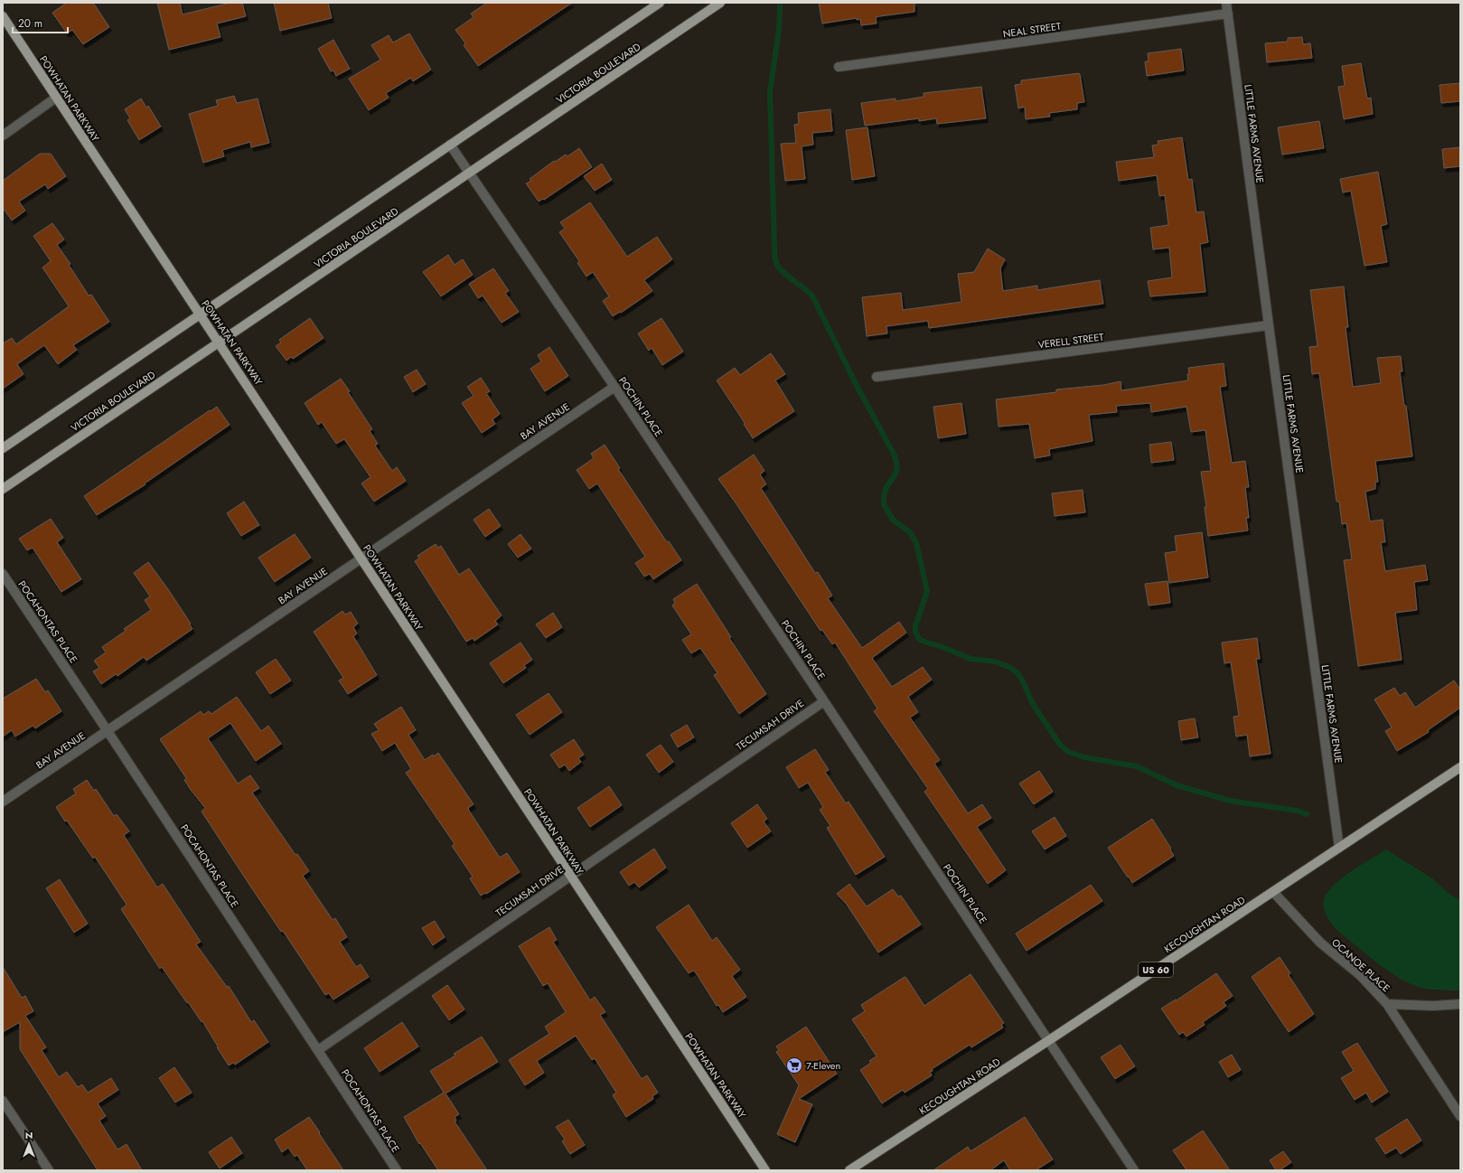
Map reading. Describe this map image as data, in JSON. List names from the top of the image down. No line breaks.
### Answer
{"streets":{"main road":["VICTORIA BOULEVARD","POWHATAN PARKWAY","KECOUGHTAN ROAD","US 60"],"street":["NEAL STREET","LITTLE FARMS AVENUE","VERELL STREET","POCHIN PLACE","BAY AVENUE","POCAHONTAS PLACE","TECUMSAH DRIVE","OCANOE PLACE"]},"crossings":[["NEAL STREET","LITTLE FARMS AVENUE"],["VICTORIA BOULEVARD","POWHATAN PARKWAY"],["VICTORIA BOULEVARD","POCHIN PLACE"],["POWHATAN PARKWAY","BAY AVENUE"],["POWHATAN PARKWAY","TECUMSAH DRIVE"],["LITTLE FARMS AVENUE","VERELL STREET"],["LITTLE FARMS AVENUE","KECOUGHTAN ROAD"],["POCHIN PLACE","BAY AVENUE"],["POCHIN PLACE","TECUMSAH DRIVE"],["POCHIN PLACE","KECOUGHTAN ROAD"],["BAY AVENUE","POCAHONTAS PLACE"],["POCAHONTAS PLACE","TECUMSAH DRIVE"],["KECOUGHTAN ROAD","OCANOE PLACE"]],"places":{"supermarket":["7-Eleven"]},"scale_bar":"20 m","north":"top"}
